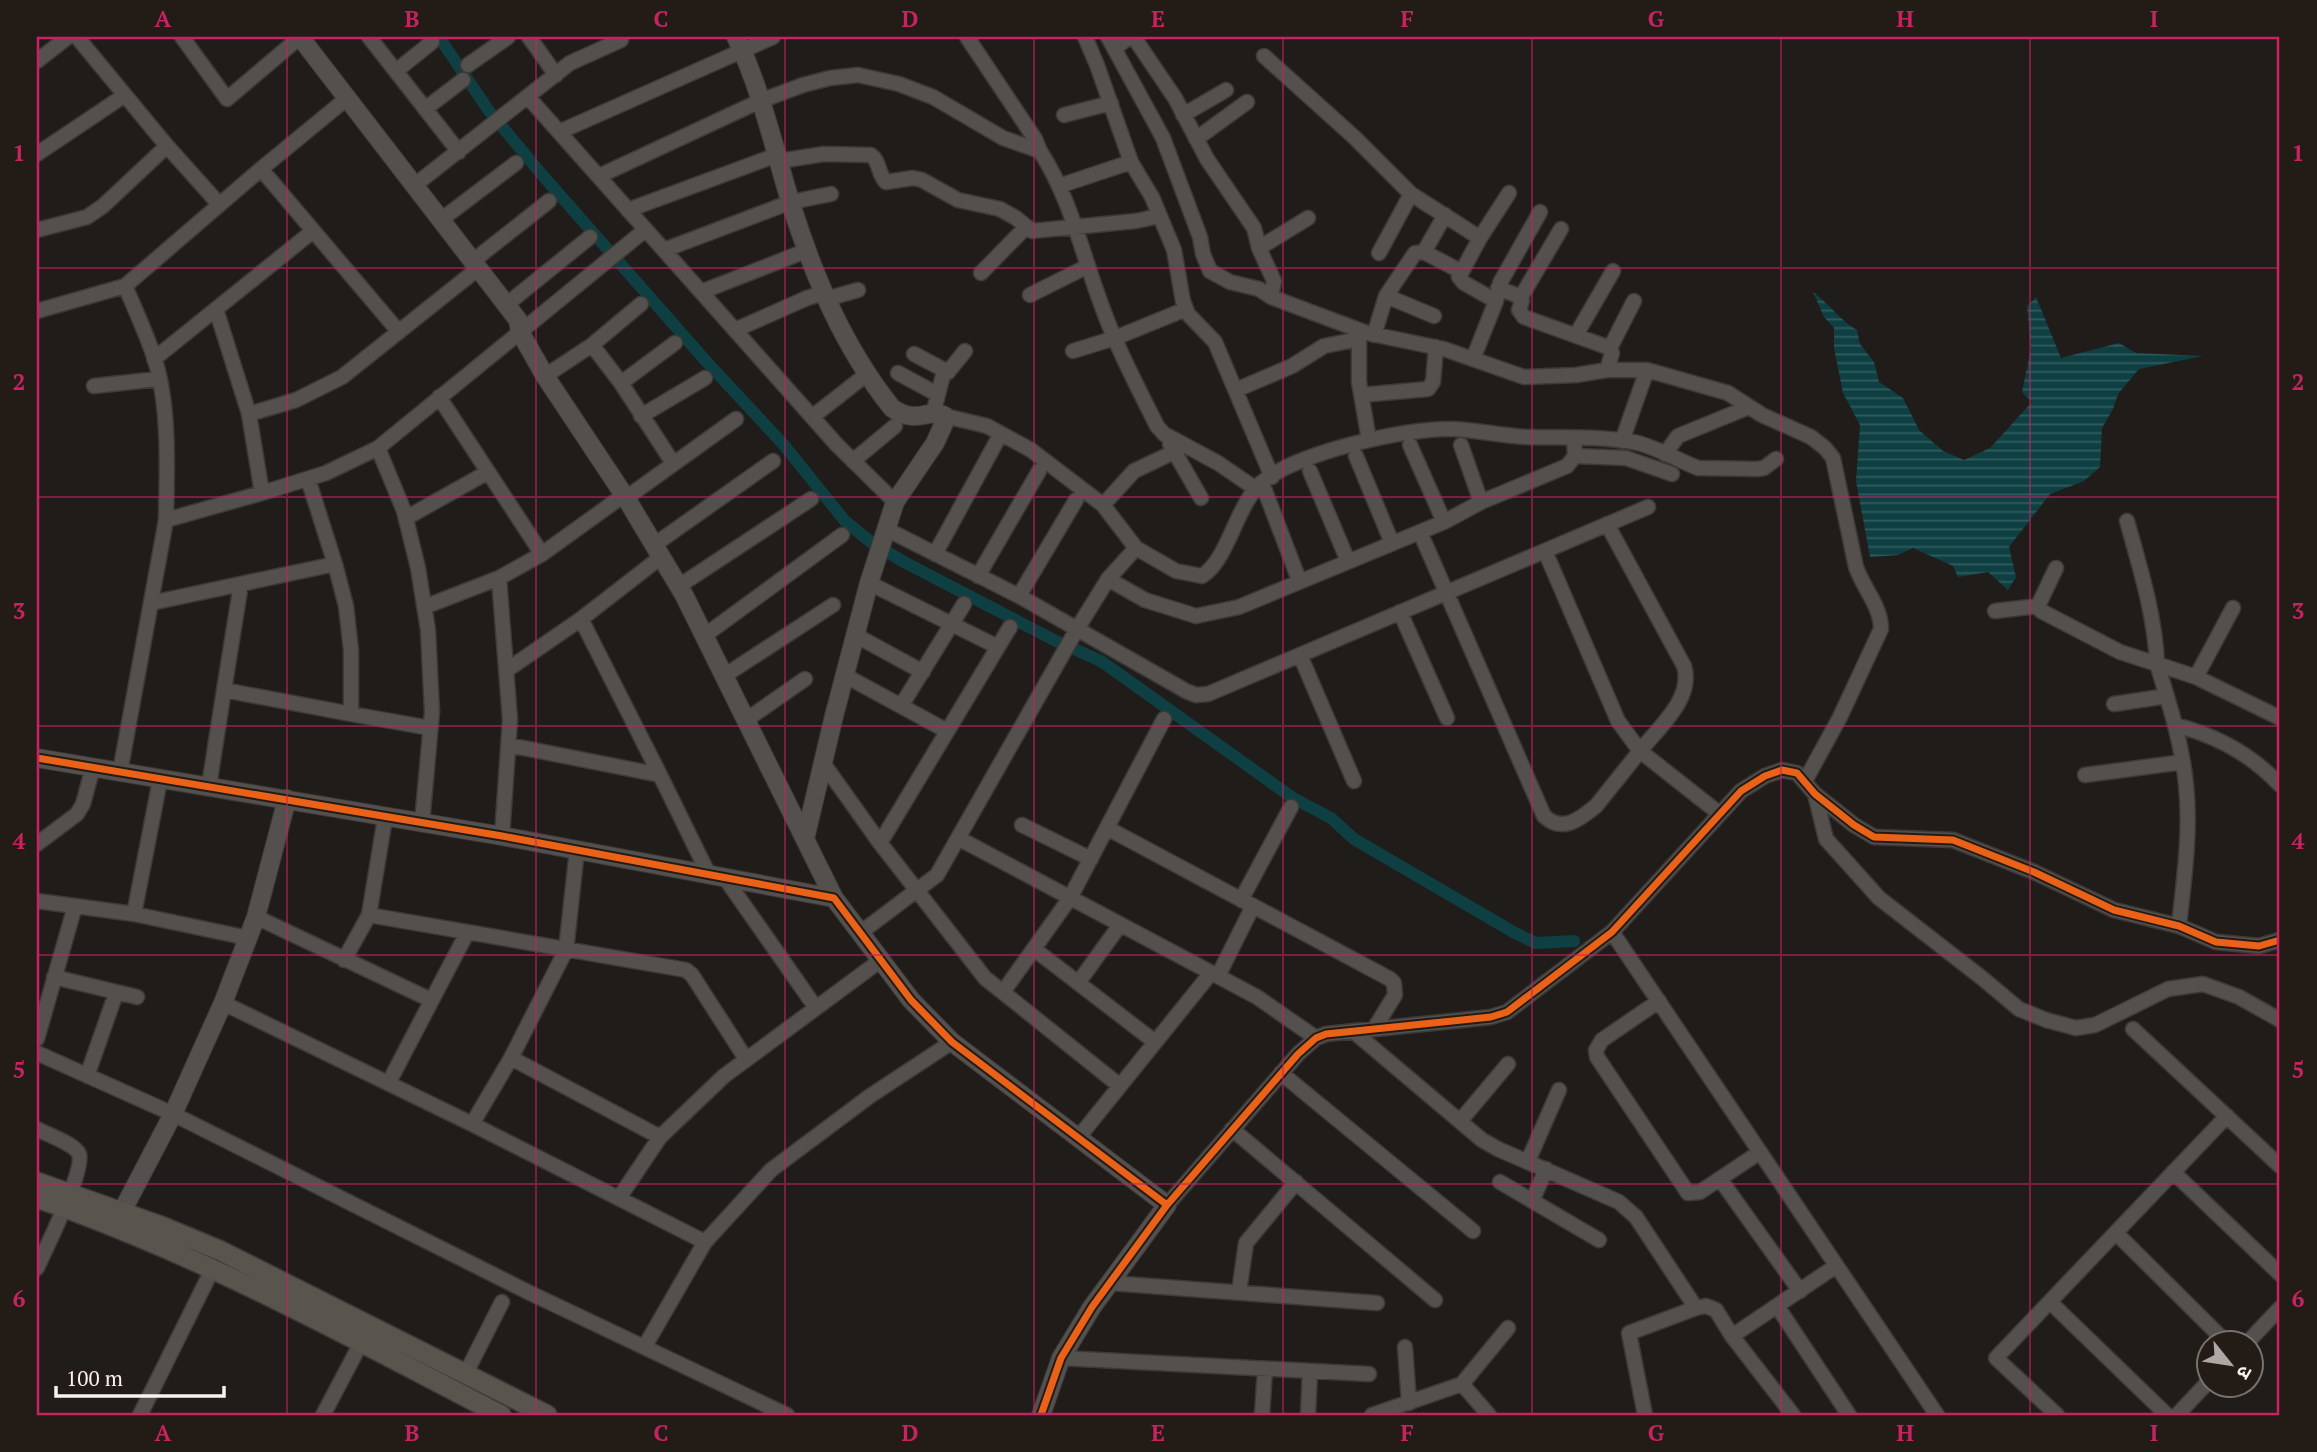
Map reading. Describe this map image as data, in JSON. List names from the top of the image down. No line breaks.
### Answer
{"scale_bar":"100 m","north":"bottom right","grid":{"columns":["A","B","C","D","E","F","G","H","I"],"rows":["1","2","3","4","5","6"]}}
